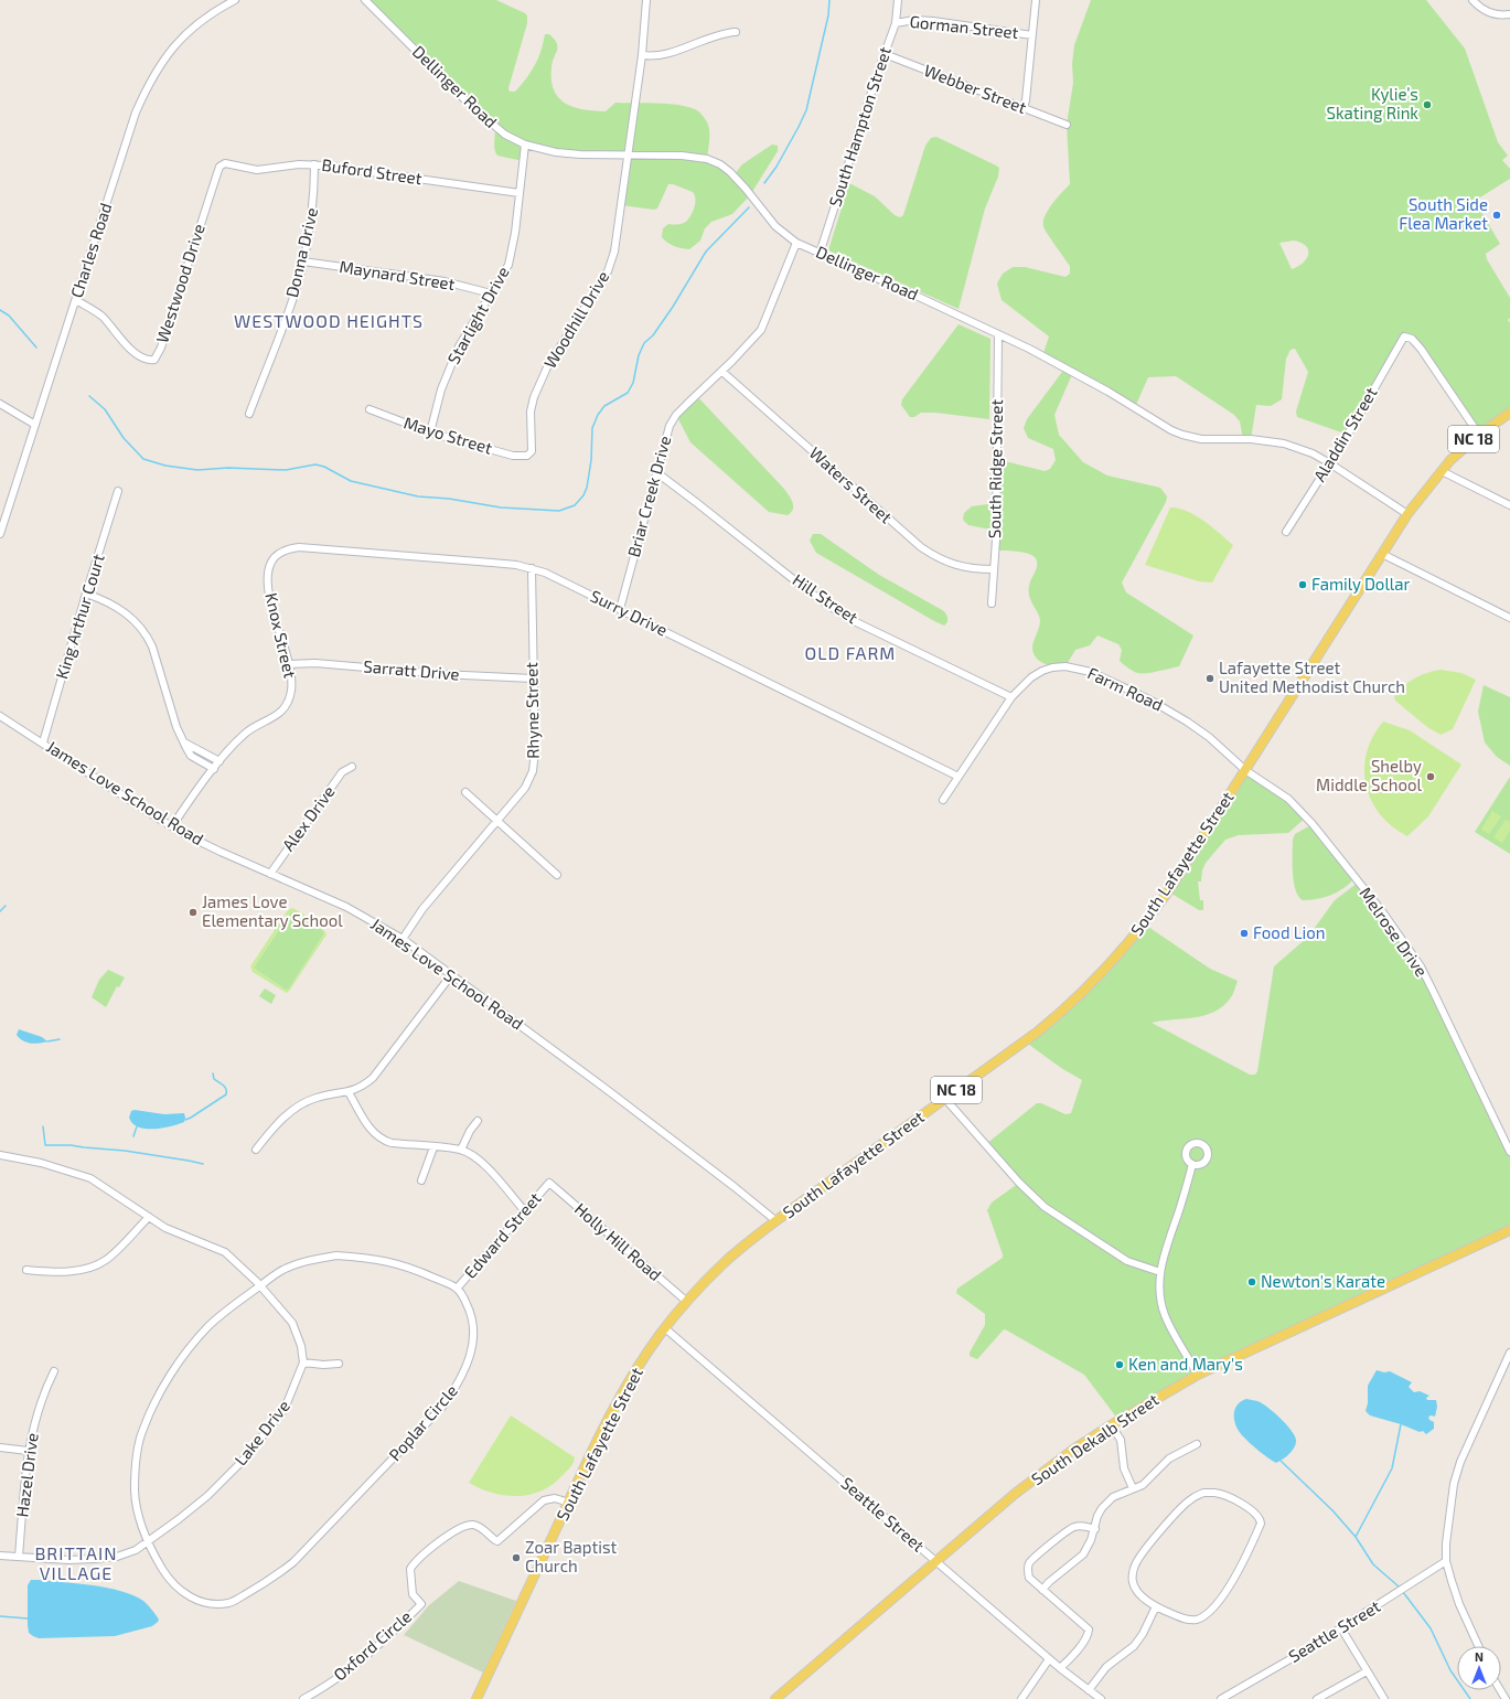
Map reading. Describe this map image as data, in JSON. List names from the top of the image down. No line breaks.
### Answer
{"streets":{"main road":["NC 18","South Lafayette Street","South Dekalb Street"],"street":["Gorman Street","Dellinger Road","Webber Street","South Hampton Street","Buford Street","Charles Road","Donna Drive","Maynard Street","Westwood Drive","Starlight Drive","Woodhill Drive","Aladdin Street","Mayo Street","South Ridge Street","Waters Street","Briar Creek Drive","Hill Street","Surry Drive","King Arthur Court","Knox Street","Sarratt Drive","Farm Road","Rhyne Street","James Love School Road","Alex Drive","Melrose Drive","Edward Street","Holly Hill Road","Poplar Circle","Lake Drive","Hazel Drive","Seattle Street","Oxford Circle"]},"crossings":[["Gorman Street","South Hampton Street"],["Dellinger Road","South Hampton Street"],["Dellinger Road","Starlight Drive"],["Dellinger Road","Woodhill Drive"],["Dellinger Road","Aladdin Street"],["Dellinger Road","South Ridge Street"],["Dellinger Road","Briar Creek Drive"],["Dellinger Road","South Lafayette Street"],["Webber Street","South Hampton Street"],["Buford Street","Donna Drive"],["Buford Street","Westwood Drive"],["Buford Street","Starlight Drive"],["Charles Road","Westwood Drive"],["Donna Drive","Maynard Street"],["Maynard Street","Starlight Drive"],["Starlight Drive","Mayo Street"],["Woodhill Drive","Mayo Street"],["Aladdin Street","South Lafayette Street"],["South Ridge Street","Waters Street"],["Waters Street","Briar Creek Drive"],["Briar Creek Drive","Hill Street"],["Briar Creek Drive","Surry Drive"],["Hill Street","Farm Road"],["Surry Drive","Knox Street"],["Surry Drive","Farm Road"],["Surry Drive","Rhyne Street"],["King Arthur Court","James Love School Road"],["Knox Street","Sarratt Drive"],["Knox Street","James Love School Road"],["Sarratt Drive","Rhyne Street"],["Farm Road","South Lafayette Street"],["Farm Road","Melrose Drive"],["Rhyne Street","James Love School Road"],["James Love School Road","Alex Drive"],["James Love School Road","South Lafayette Street"],["South Lafayette Street","Melrose Drive"],["South Lafayette Street","Holly Hill Road"],["South Lafayette Street","Seattle Street"],["South Lafayette Street","Oxford Circle"],["Edward Street","Holly Hill Road"],["Edward Street","Poplar Circle"],["Poplar Circle","Lake Drive"],["Lake Drive","Hazel Drive"],["South Dekalb Street","Seattle Street"]],"districts":["WESTWOOD HEIGHTS","OLD FARM","BRITTAIN VILLAGE"],"places":["Kylie’s Skating Rink","South Side Flea Market","Family Dollar","Lafayette Street United Methodist Church","Shelby Middle School","James Love Elementary School","Food Lion","Newton's Karate","Ken and Mary's","Zoar Baptist Church"],"north":"top"}
